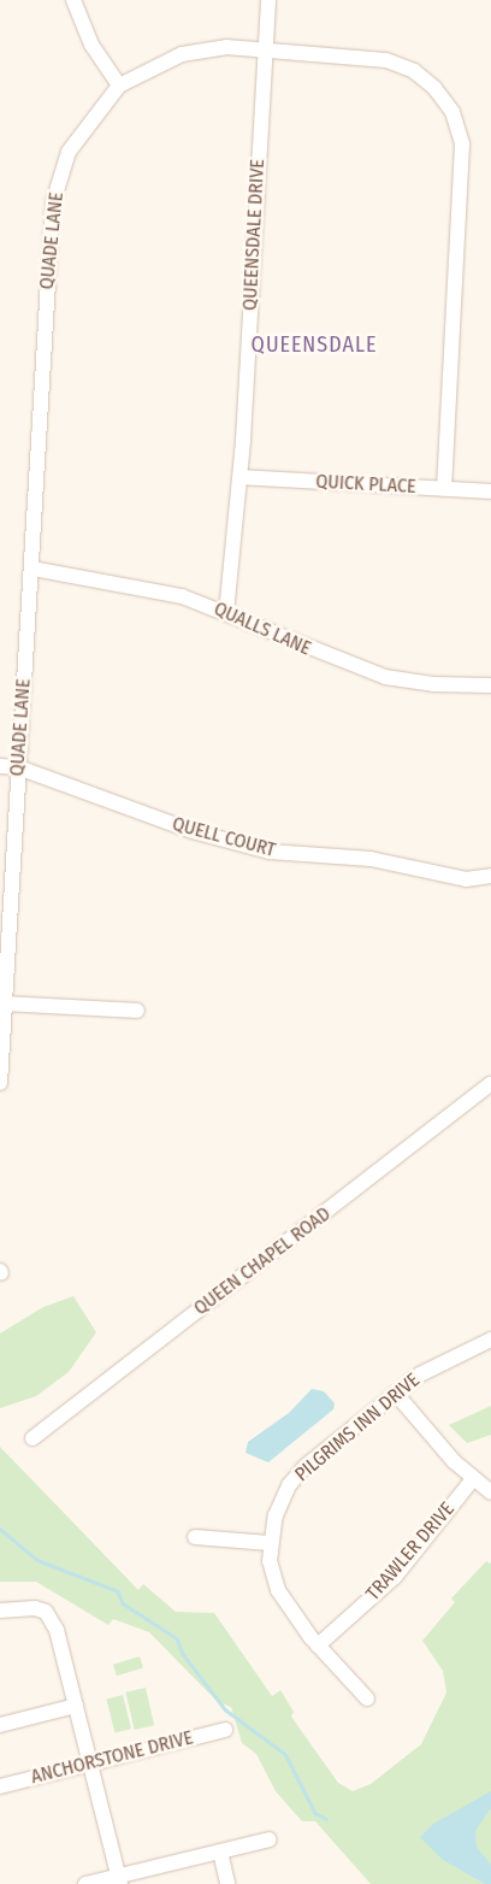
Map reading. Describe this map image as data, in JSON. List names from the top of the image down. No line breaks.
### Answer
{"streets":{"street":["QUEENSDALE DRIVE","QUADE LANE","QUICK PLACE","QUALLS LANE","QUELL COURT","QUEEN CHAPEL ROAD","PILGRIMS INN DRIVE","TRAWLER DRIVE","ANCHORSTONE DRIVE"]},"crossings":[["QUEENSDALE DRIVE","QUADE LANE"],["QUEENSDALE DRIVE","QUICK PLACE"],["QUEENSDALE DRIVE","QUALLS LANE"],["QUADE LANE","QUICK PLACE"],["QUADE LANE","QUALLS LANE"],["QUADE LANE","QUELL COURT"],["PILGRIMS INN DRIVE","TRAWLER DRIVE"]],"districts":["QUEENSDALE"]}
